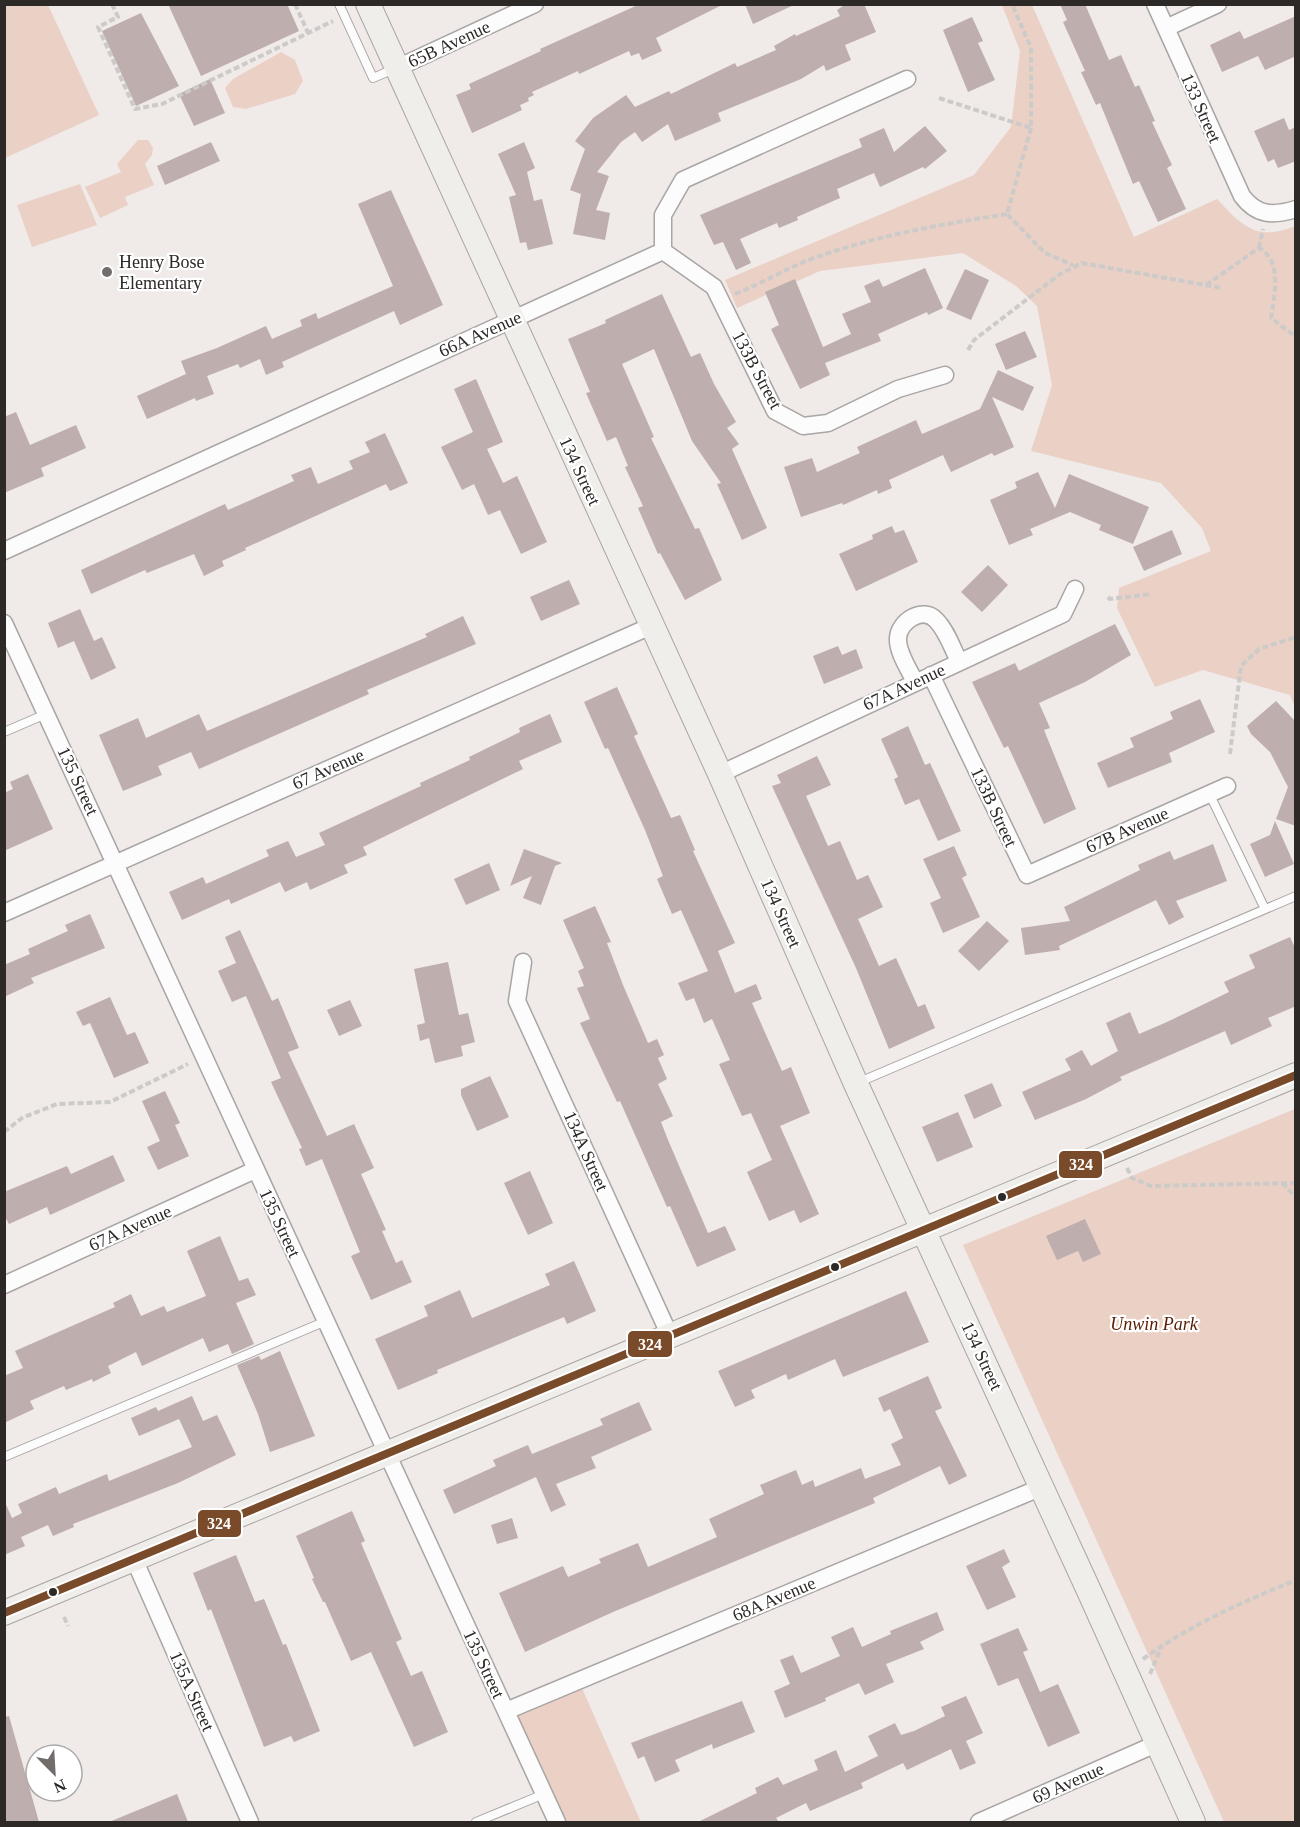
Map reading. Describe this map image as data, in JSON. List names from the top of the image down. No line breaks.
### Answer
{"streets":{"street":["65B Avenue","133 Street","66A Avenue","133B Street","134 Street","67A Avenue","67 Avenue","135 Street","67B Avenue","134A Street","68A Avenue","135A Street","69 Avenue"]},"crossings":[["65B Avenue","134 Street"],["66A Avenue","133B Street"],["66A Avenue","134 Street"],["133B Street","67A Avenue"],["133B Street","67B Avenue"],["134 Street","67A Avenue"],["134 Street","67 Avenue"],["134 Street","68A Avenue"],["134 Street","69 Avenue"],["67A Avenue","135 Street"],["67 Avenue","135 Street"],["135 Street","68A Avenue"]],"parks":["Unwin Park"],"places":["Henry Bose Elementary"],"lines":["transit line 324"],"north":"bottom right"}
